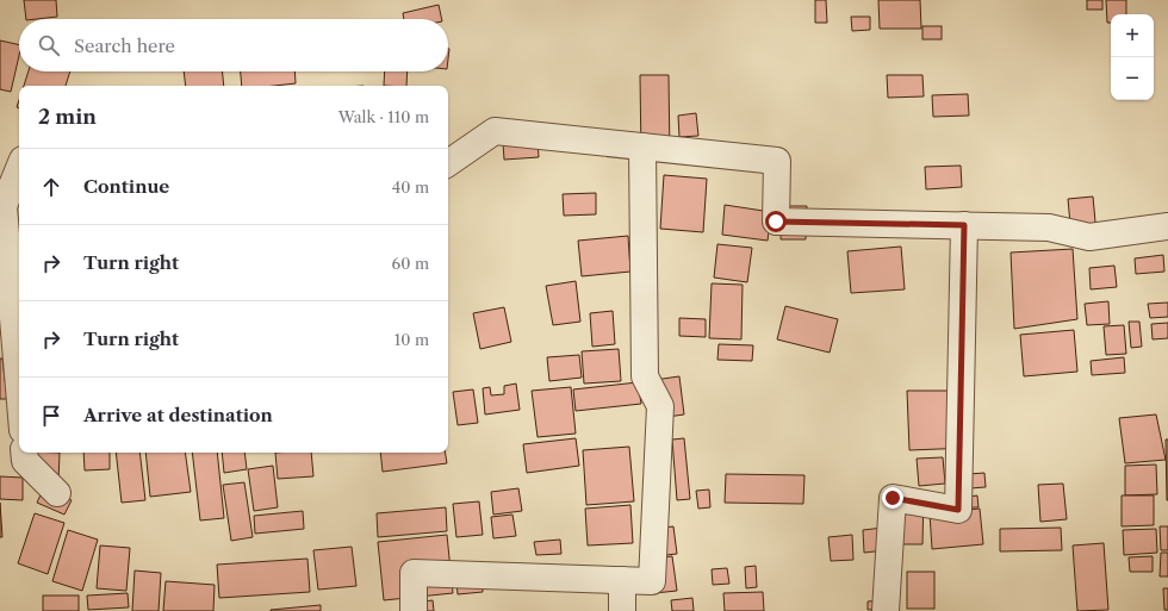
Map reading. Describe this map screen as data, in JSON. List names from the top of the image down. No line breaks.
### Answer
{"page":{"map_buttons":["+","−"],"search":"Search here","heading":["2 min","Walk · 110 m"],"list":[["Continue","40 m"],["Turn right","60 m"],["Turn right","10 m"],"Arrive at destination"]}}
